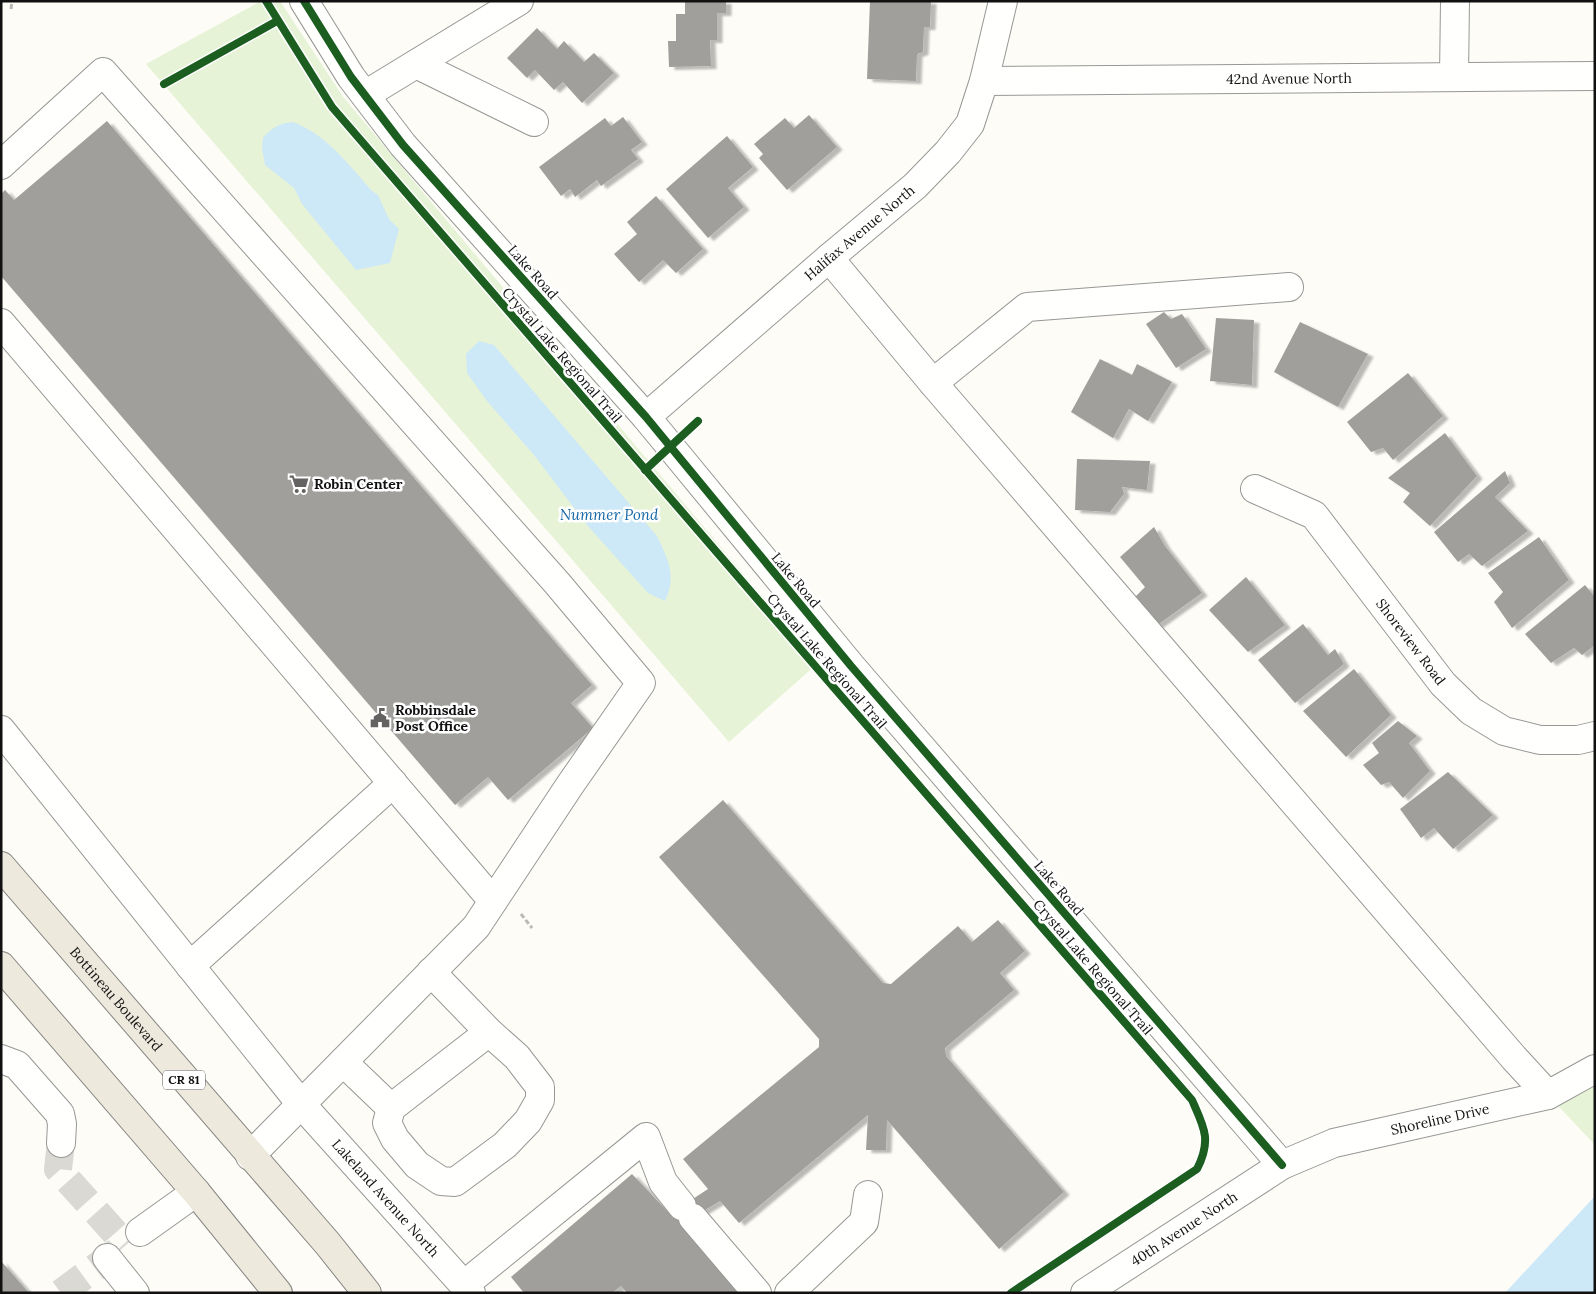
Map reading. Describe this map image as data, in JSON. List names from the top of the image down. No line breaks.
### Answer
{"streets":{"main road":["Bottineau Boulevard","CR 81"],"street":["42nd Avenue North","Halifax Avenue North","Lake Road","Shoreview Road","Shoreline Drive","Lakeland Avenue North","40th Avenue North"],"cycle path":["Crystal Lake Regional Trail"]},"crossings":[["42nd Avenue North","Halifax Avenue North"],["Halifax Avenue North","Lake Road"],["Lake Road","Shoreline Drive"],["Lake Road","40th Avenue North"],["Shoreline Drive","40th Avenue North"]],"water":["Nummer Pond"],"places":{"supermarket":["Robin Center"],"public building":["Robbinsdale Post Office"]}}
